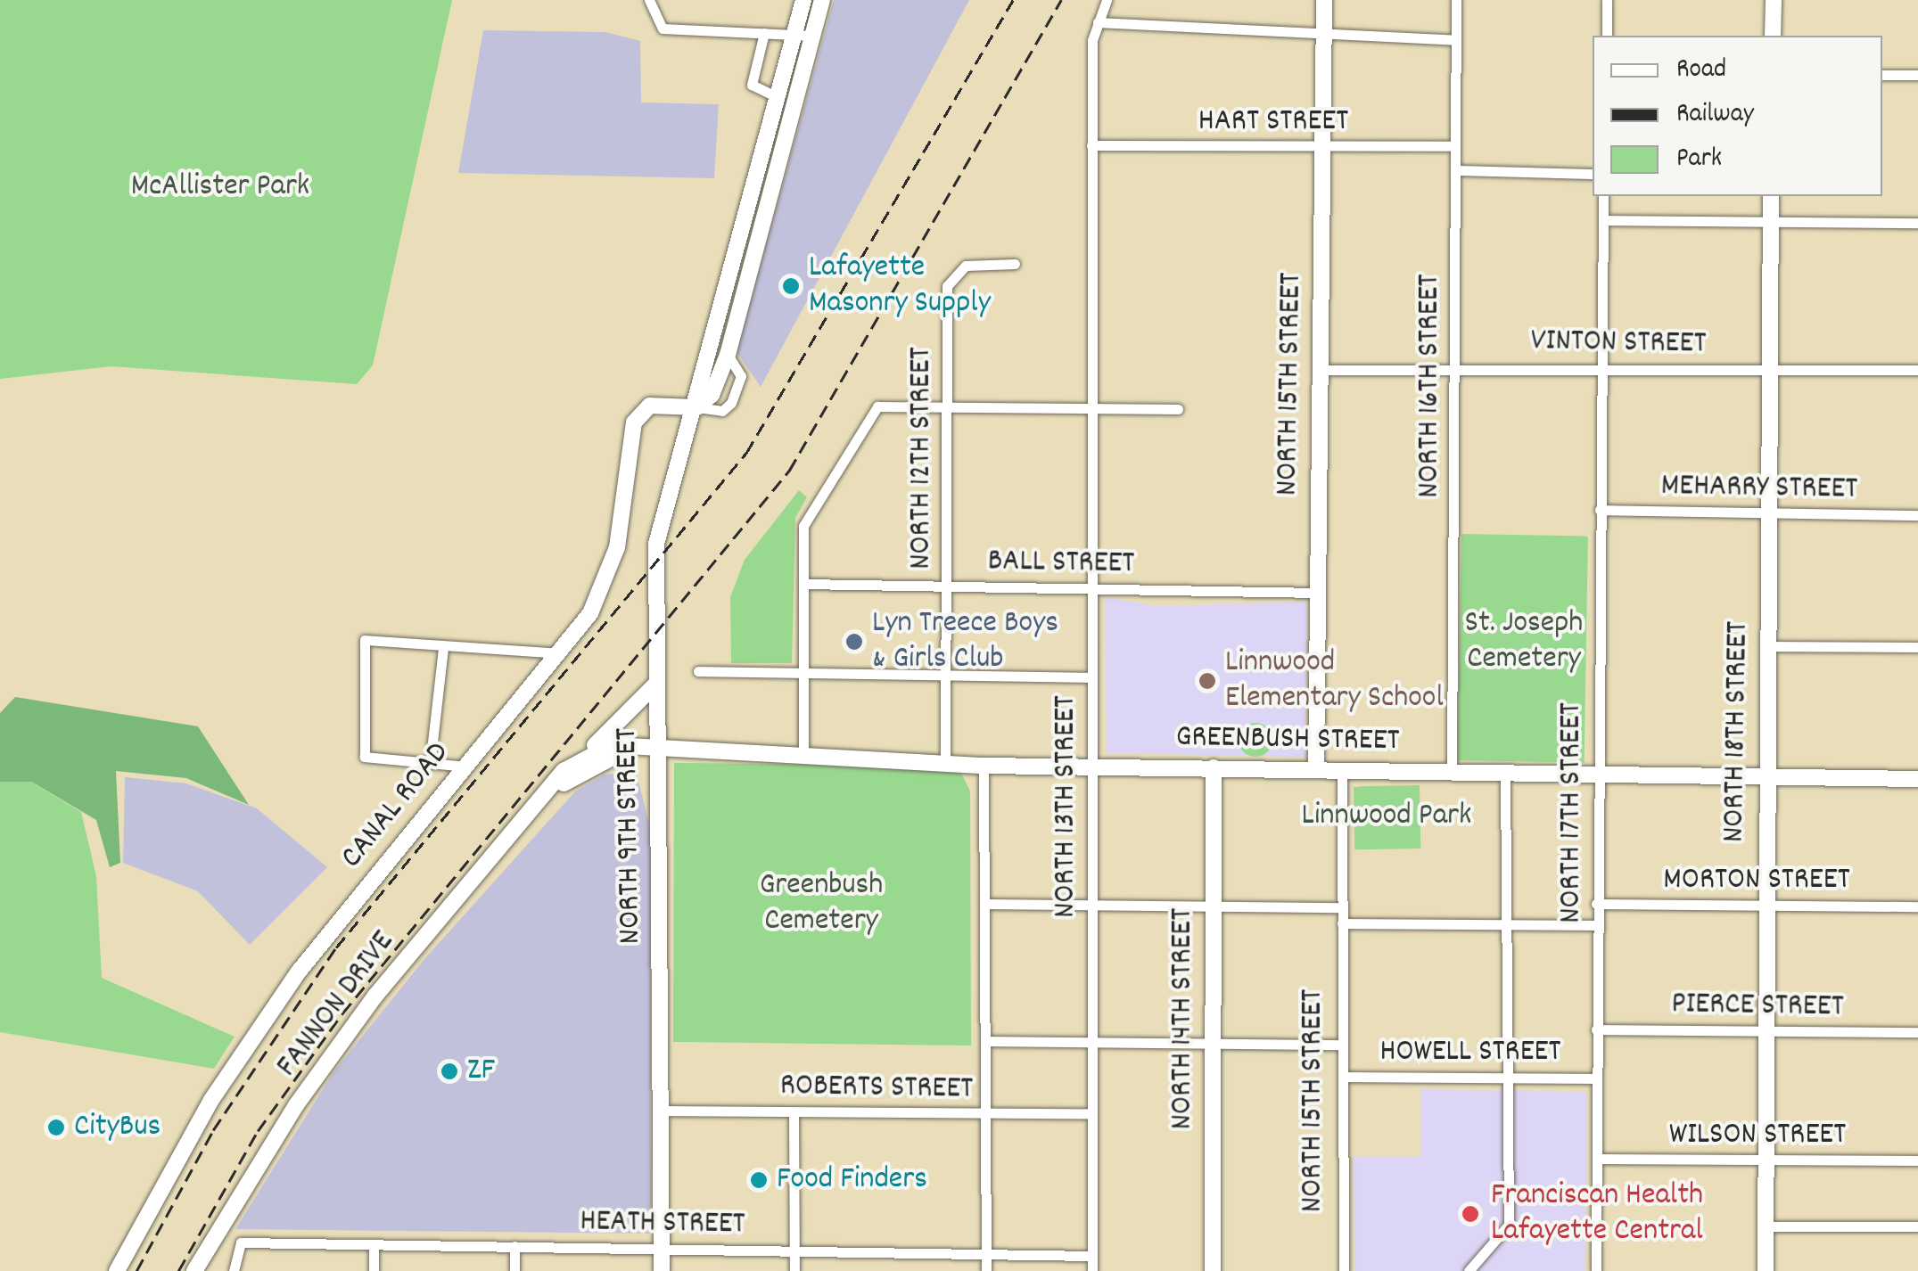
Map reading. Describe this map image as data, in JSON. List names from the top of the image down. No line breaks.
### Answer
{"streets":{"main road":["NORTH 15TH STREET","NORTH 18TH STREET","GREENBUSH STREET","CANAL ROAD","NORTH 9TH STREET","FANNON DRIVE","NORTH 14TH STREET"],"street":["HART STREET","VINTON STREET","NORTH 16TH STREET","NORTH 12TH STREET","MEHARRY STREET","BALL STREET","NORTH 13TH STREET","NORTH 17TH STREET","MORTON STREET","PIERCE STREET","HOWELL STREET","ROBERTS STREET","WILSON STREET","HEATH STREET"]},"crossings":[["HART STREET","NORTH 15TH STREET"],["HART STREET","NORTH 16TH STREET"],["HART STREET","NORTH 13TH STREET"],["VINTON STREET","NORTH 15TH STREET"],["VINTON STREET","NORTH 16TH STREET"],["VINTON STREET","NORTH 18TH STREET"],["VINTON STREET","NORTH 17TH STREET"],["NORTH 15TH STREET","BALL STREET"],["NORTH 15TH STREET","GREENBUSH STREET"],["NORTH 15TH STREET","HOWELL STREET"],["NORTH 16TH STREET","GREENBUSH STREET"],["NORTH 12TH STREET","BALL STREET"],["NORTH 12TH STREET","GREENBUSH STREET"],["MEHARRY STREET","NORTH 18TH STREET"],["MEHARRY STREET","NORTH 17TH STREET"],["BALL STREET","NORTH 13TH STREET"],["NORTH 18TH STREET","GREENBUSH STREET"],["NORTH 18TH STREET","MORTON STREET"],["NORTH 18TH STREET","PIERCE STREET"],["NORTH 18TH STREET","WILSON STREET"],["GREENBUSH STREET","NORTH 13TH STREET"],["GREENBUSH STREET","NORTH 17TH STREET"],["GREENBUSH STREET","NORTH 9TH STREET"],["GREENBUSH STREET","FANNON DRIVE"],["GREENBUSH STREET","NORTH 14TH STREET"],["CANAL ROAD","NORTH 9TH STREET"],["NORTH 13TH STREET","HOWELL STREET"],["NORTH 13TH STREET","ROBERTS STREET"],["NORTH 13TH STREET","HEATH STREET"],["NORTH 17TH STREET","MORTON STREET"],["NORTH 17TH STREET","PIERCE STREET"],["NORTH 17TH STREET","HOWELL STREET"],["NORTH 17TH STREET","WILSON STREET"],["NORTH 9TH STREET","FANNON DRIVE"],["NORTH 9TH STREET","ROBERTS STREET"],["NORTH 9TH STREET","HEATH STREET"],["NORTH 14TH STREET","HOWELL STREET"]],"parks":["McAllister Park","St. Joseph Cemetery","Linnwood Park","Greenbush Cemetery"],"places":["Lafayette Masonry Supply","Lyn Treece Boys & Girls Club","Linnwood Elementary School","ZF","CityBus","Food Finders","Franciscan Health Lafayette Central"],"legend":["Road","Railway","Park"]}
